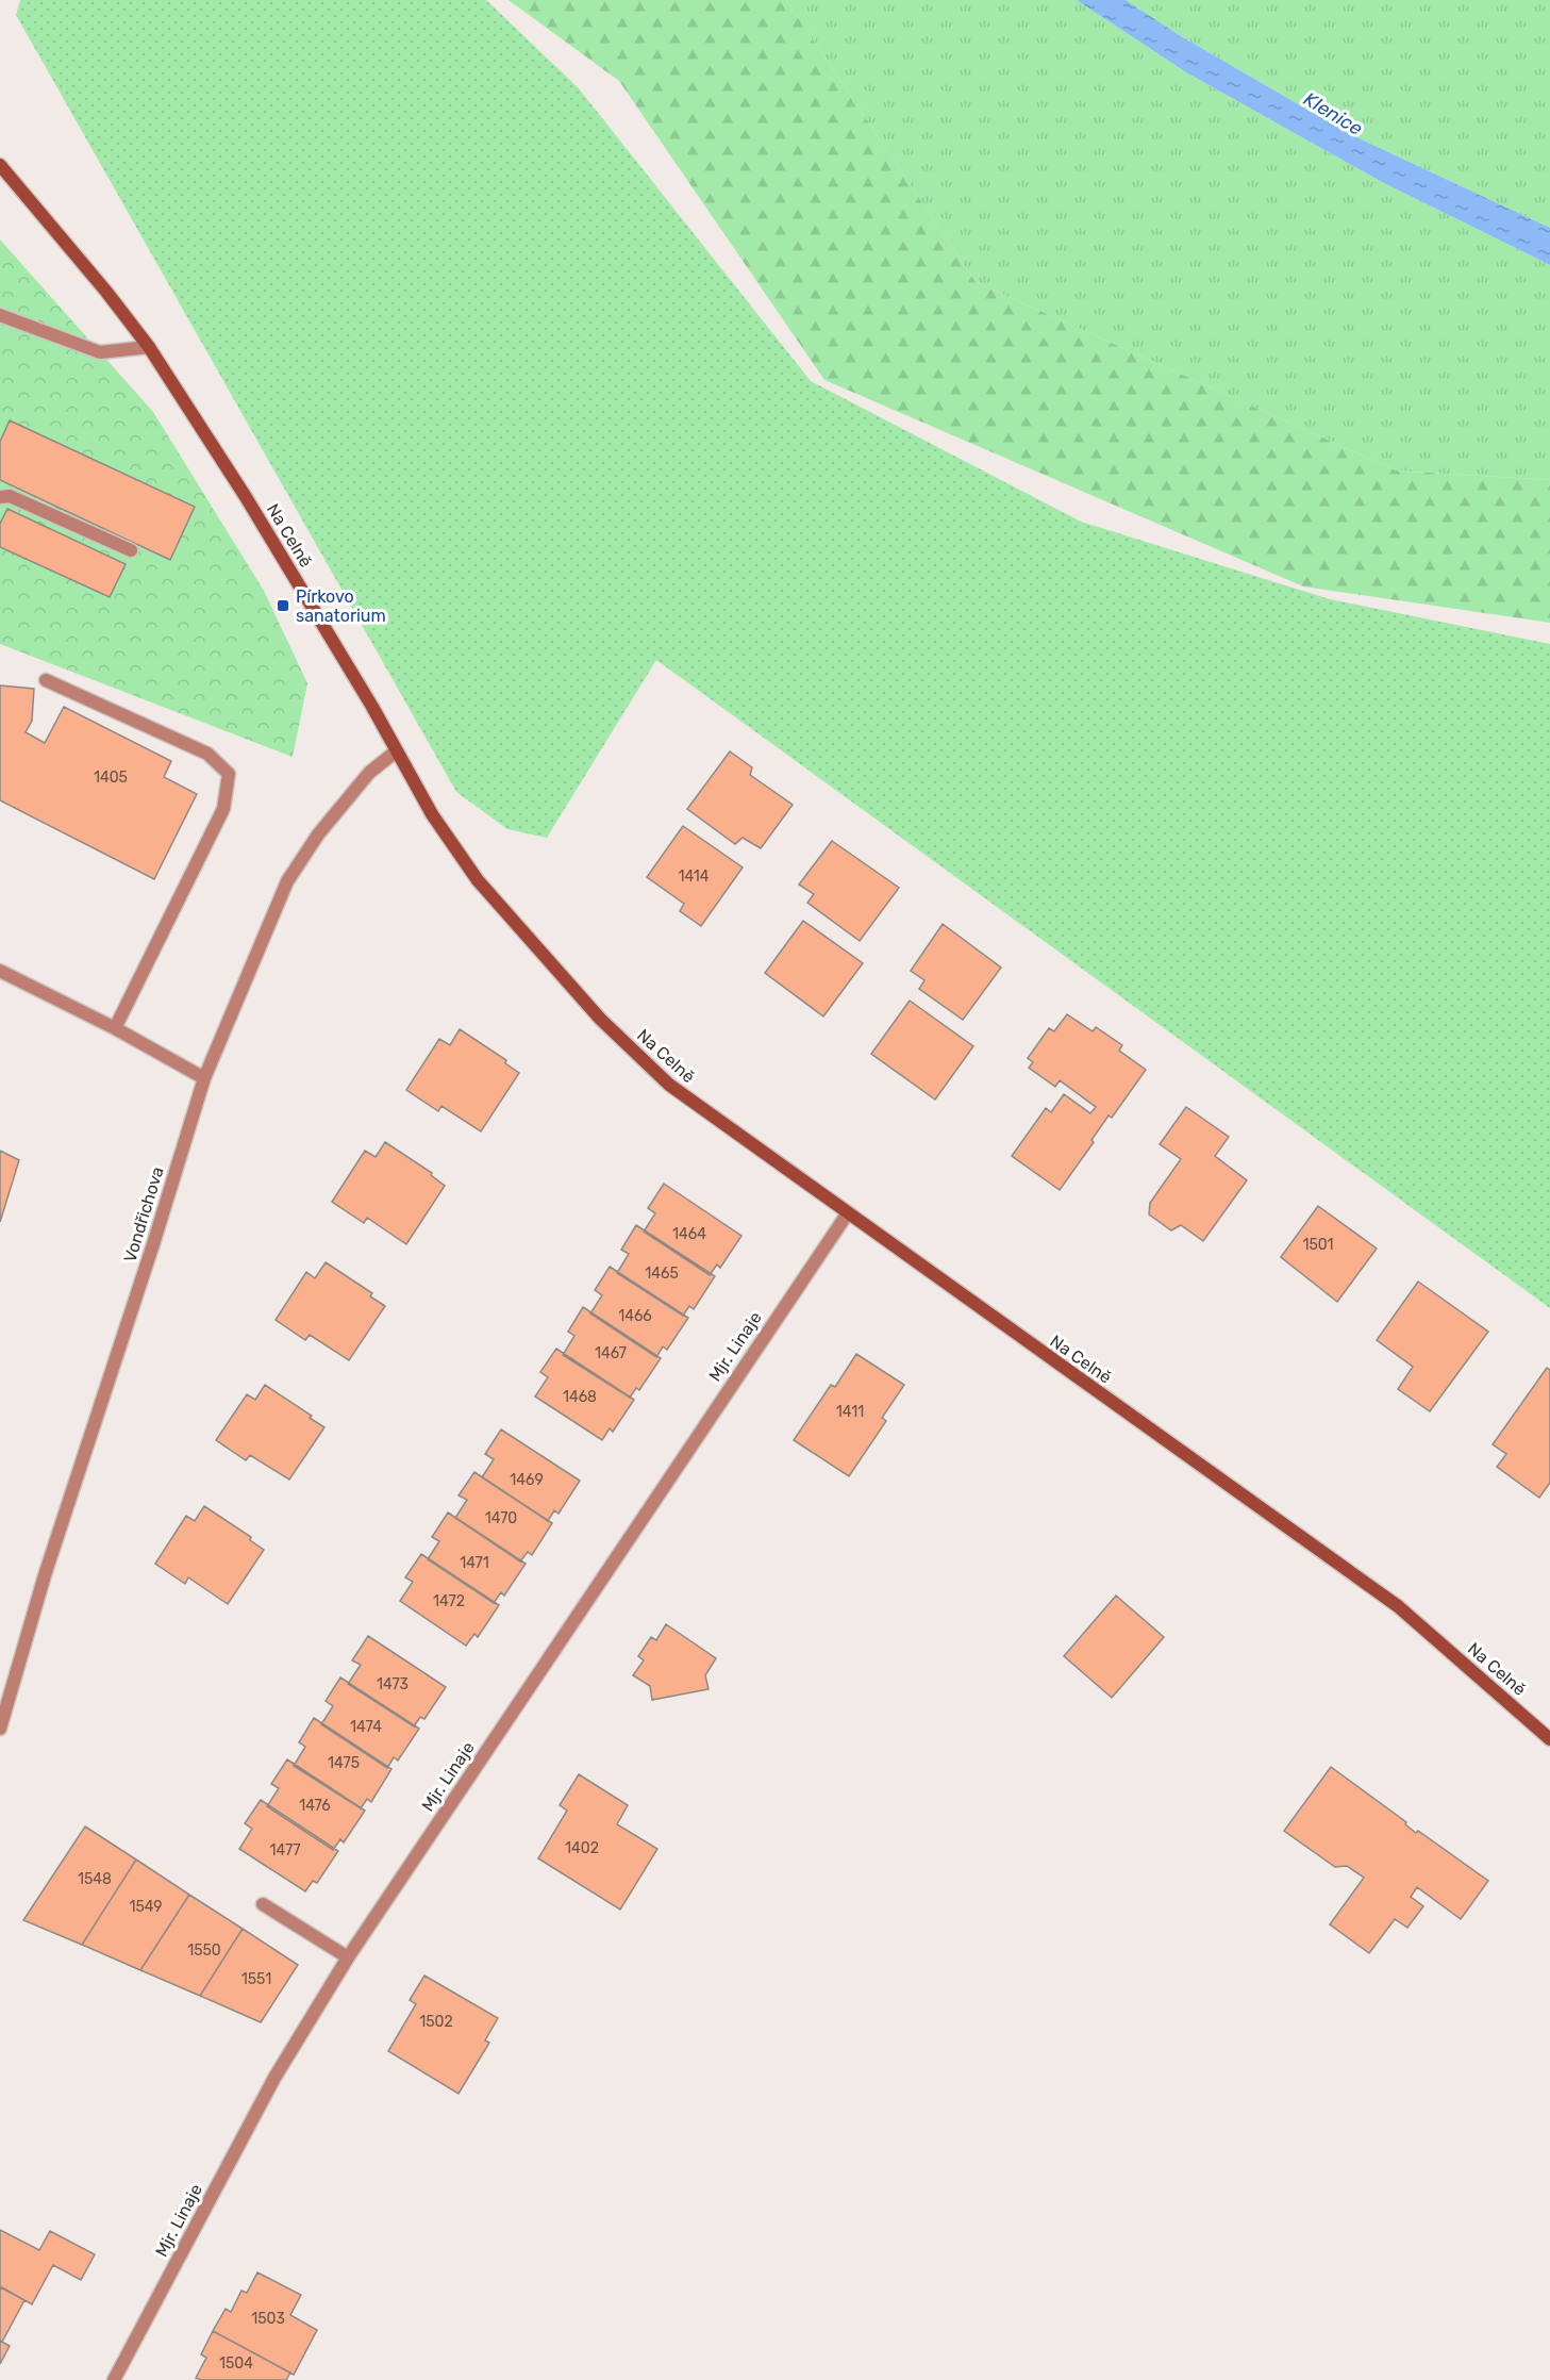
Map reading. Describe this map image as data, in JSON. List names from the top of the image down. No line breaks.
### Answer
{"streets":{"street":["Na Celně","Vondřichova","Mjr. Linaje"]},"crossings":[["Na Celně","Vondřichova"],["Na Celně","Mjr. Linaje"]],"water":["Klenice"],"places":{"transit":["Pírkovo sanatorium"]},"house_numbers":["1405","1414","1464","1501","1465","1466","1467","1468","1411","1469","1470","1471","1472","1473","1474","1475","1476","1402","1477","1548","1549","1550","1551","1502","1503","1504"]}
